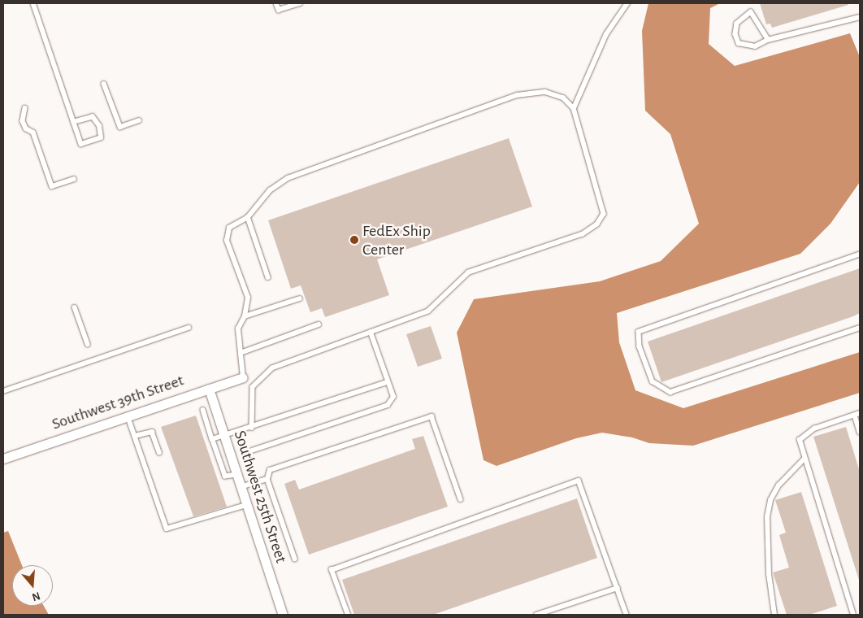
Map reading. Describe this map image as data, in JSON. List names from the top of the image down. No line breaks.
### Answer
{"streets":{"street":["Southwest 39th Street","Southwest 25th Street"]},"crossings":[["Southwest 39th Street","Southwest 25th Street"]],"places":["FedEx Ship Center"],"north":"bottom"}
